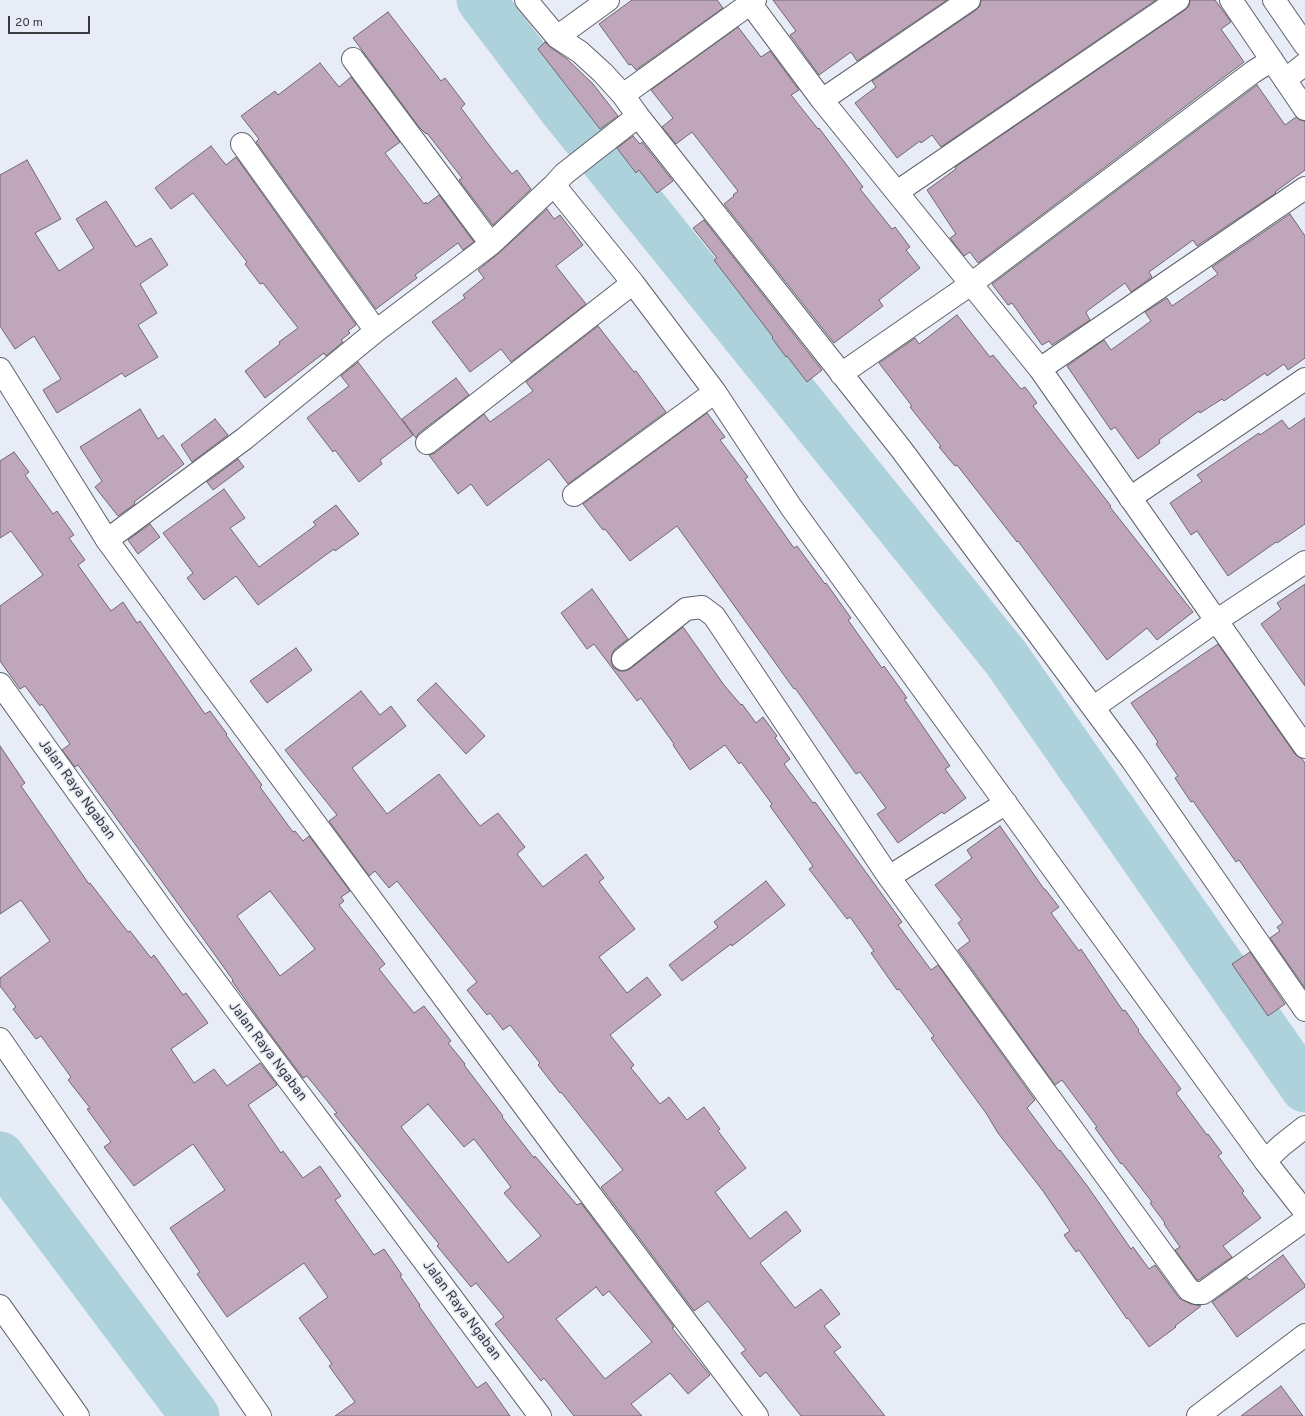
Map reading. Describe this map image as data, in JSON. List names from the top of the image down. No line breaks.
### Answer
{"streets":{"street":["Jalan Raya Ngaban"]},"scale_bar":"20 m"}
